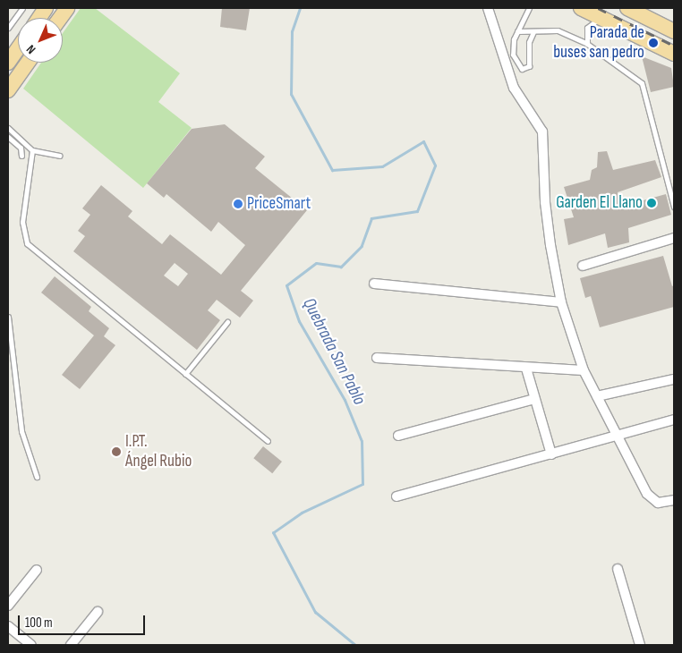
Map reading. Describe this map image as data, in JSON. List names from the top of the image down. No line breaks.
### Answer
{"water":["Quebrada San Pablo"],"places":["Parada de buses san pedro","Garden El Llano","PriceSmart","I.P.T. Ángel Rubio"],"scale_bar":"100 m","north":"bottom left"}
